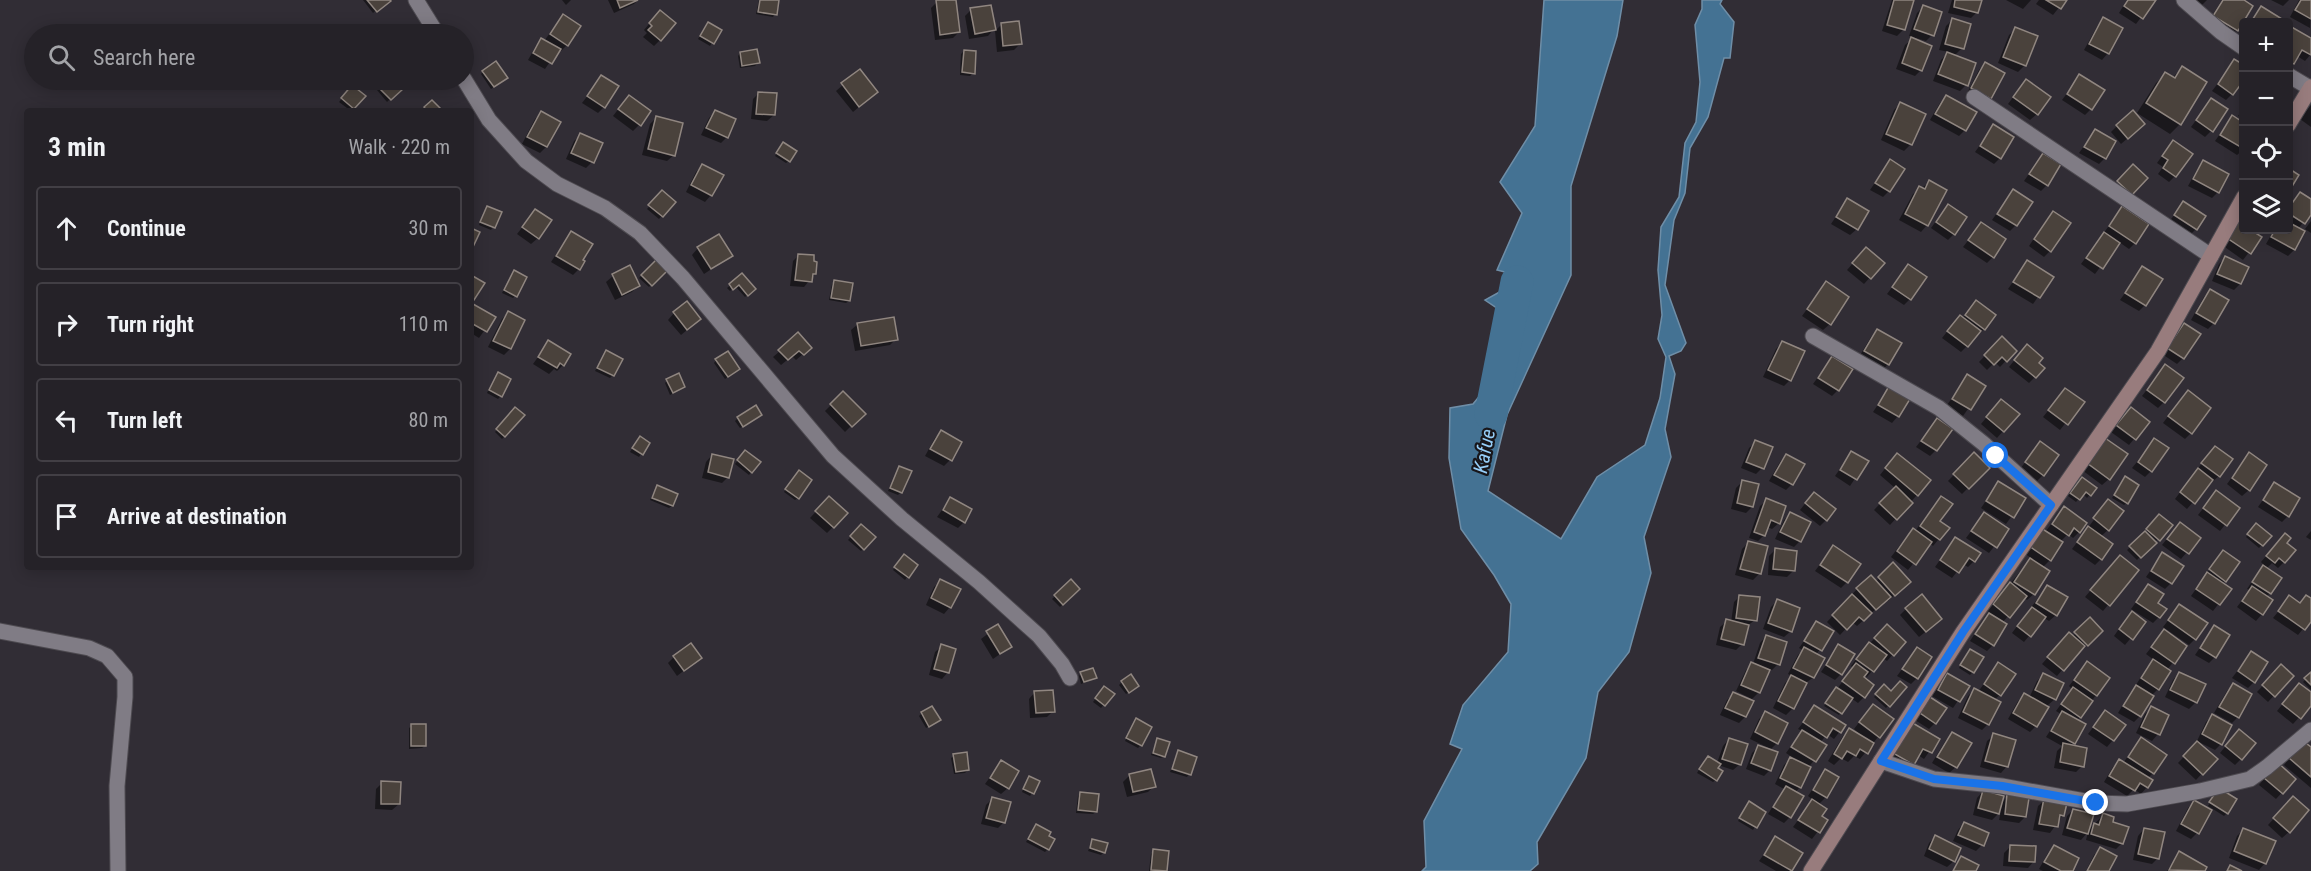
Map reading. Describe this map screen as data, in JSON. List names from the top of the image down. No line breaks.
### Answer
{"water":["Kafue"],"page":{"map_buttons":["+","−"],"search":"Search here","heading":["3 min","Walk · 220 m"],"list":[["Continue","30 m"],["Turn right","110 m"],["Turn left","80 m"],"Arrive at destination"]}}
